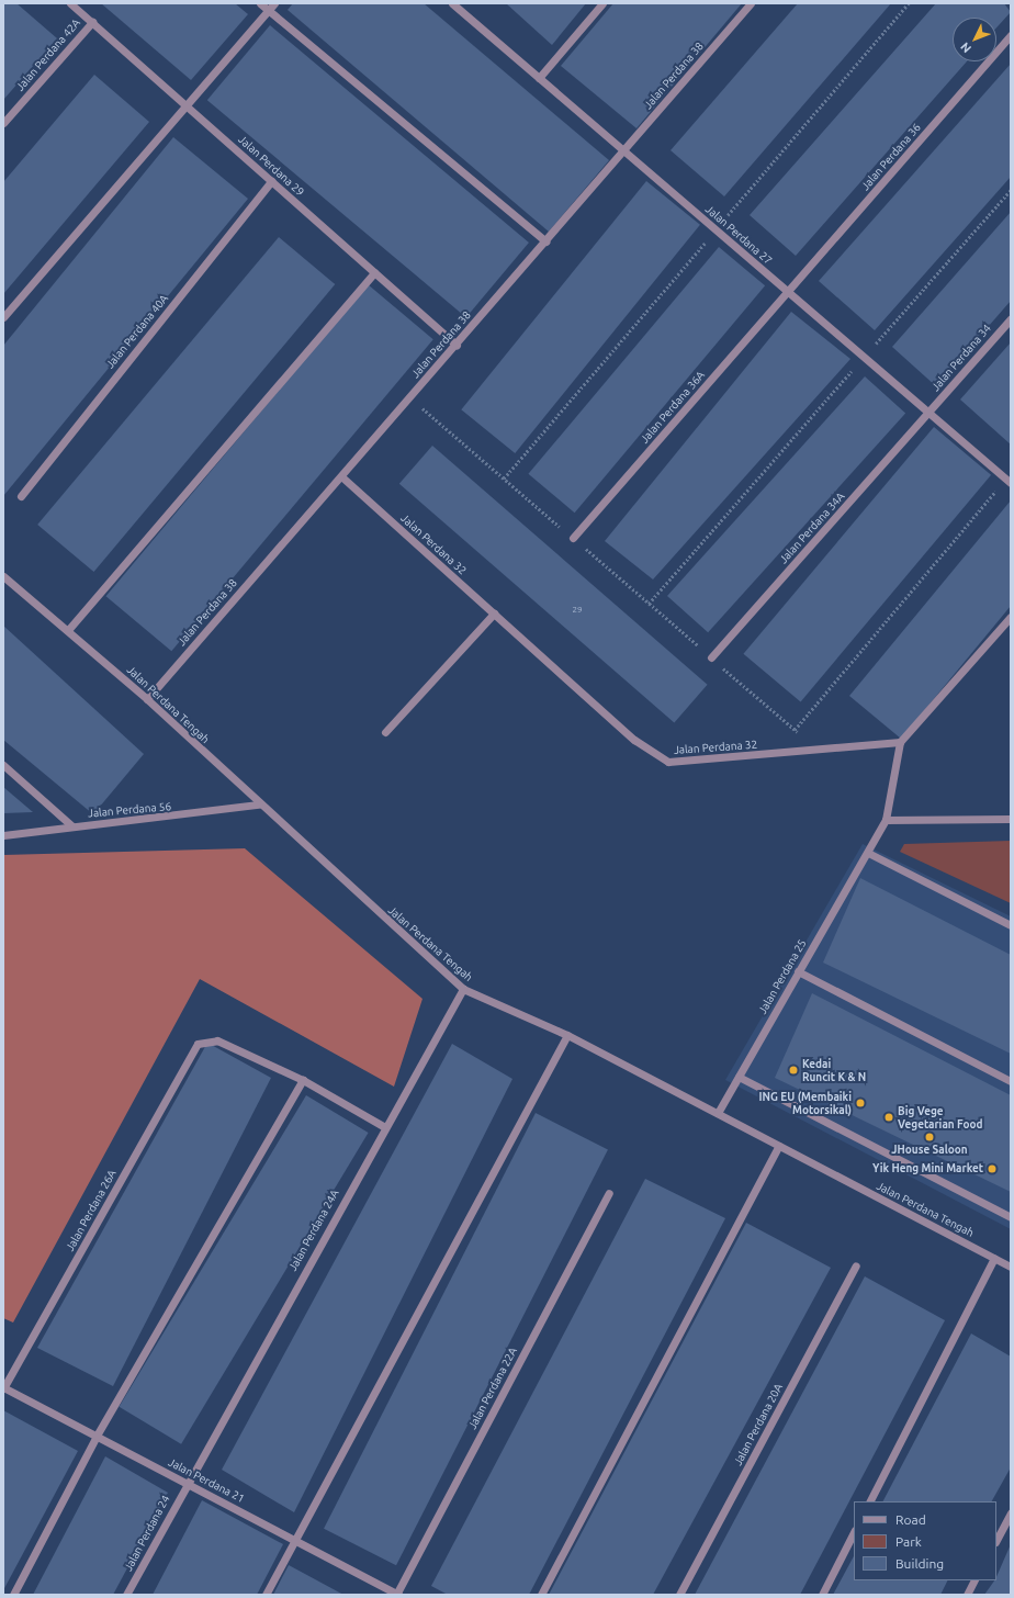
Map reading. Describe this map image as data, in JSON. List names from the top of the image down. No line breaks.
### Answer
{"streets":{"street":["Jalan Perdana 42A","Jalan Perdana 38","Jalan Perdana 36","Jalan Perdana 29","Jalan Perdana 27","Jalan Perdana 40A","Jalan Perdana 34","Jalan Perdana 36A","Jalan Perdana 34A","Jalan Perdana 32","Jalan Perdana Tengah","Jalan Perdana 56","Jalan Perdana 25","Jalan Perdana 26A","Jalan Perdana 24A","Jalan Perdana 22A","Jalan Perdana 20A","Jalan Perdana 21","Jalan Perdana 24"]},"crossings":[["Jalan Perdana 42A","Jalan Perdana 29"],["Jalan Perdana 38","Jalan Perdana 29"],["Jalan Perdana 38","Jalan Perdana 27"],["Jalan Perdana 38","Jalan Perdana 32"],["Jalan Perdana 38","Jalan Perdana Tengah"],["Jalan Perdana 36","Jalan Perdana 27"],["Jalan Perdana 36","Jalan Perdana 36A"],["Jalan Perdana 29","Jalan Perdana 40A"],["Jalan Perdana 27","Jalan Perdana 34"],["Jalan Perdana 27","Jalan Perdana 36A"],["Jalan Perdana 27","Jalan Perdana 34A"],["Jalan Perdana 34","Jalan Perdana 34A"],["Jalan Perdana 32","Jalan Perdana 25"],["Jalan Perdana Tengah","Jalan Perdana 56"],["Jalan Perdana Tengah","Jalan Perdana 25"],["Jalan Perdana Tengah","Jalan Perdana 24A"],["Jalan Perdana 26A","Jalan Perdana 21"],["Jalan Perdana 24A","Jalan Perdana 21"],["Jalan Perdana 24A","Jalan Perdana 24"],["Jalan Perdana 22A","Jalan Perdana 21"],["Jalan Perdana 21","Jalan Perdana 24"]],"places":["Kedai Runcit K & N","ING EU (Membaiki Motorsikal)","Big Vege Vegetarian Food","JHouse Saloon","Yik Heng Mini Market"],"house_numbers":["29"],"legend":["Road","Park","Building"],"north":"bottom left"}
